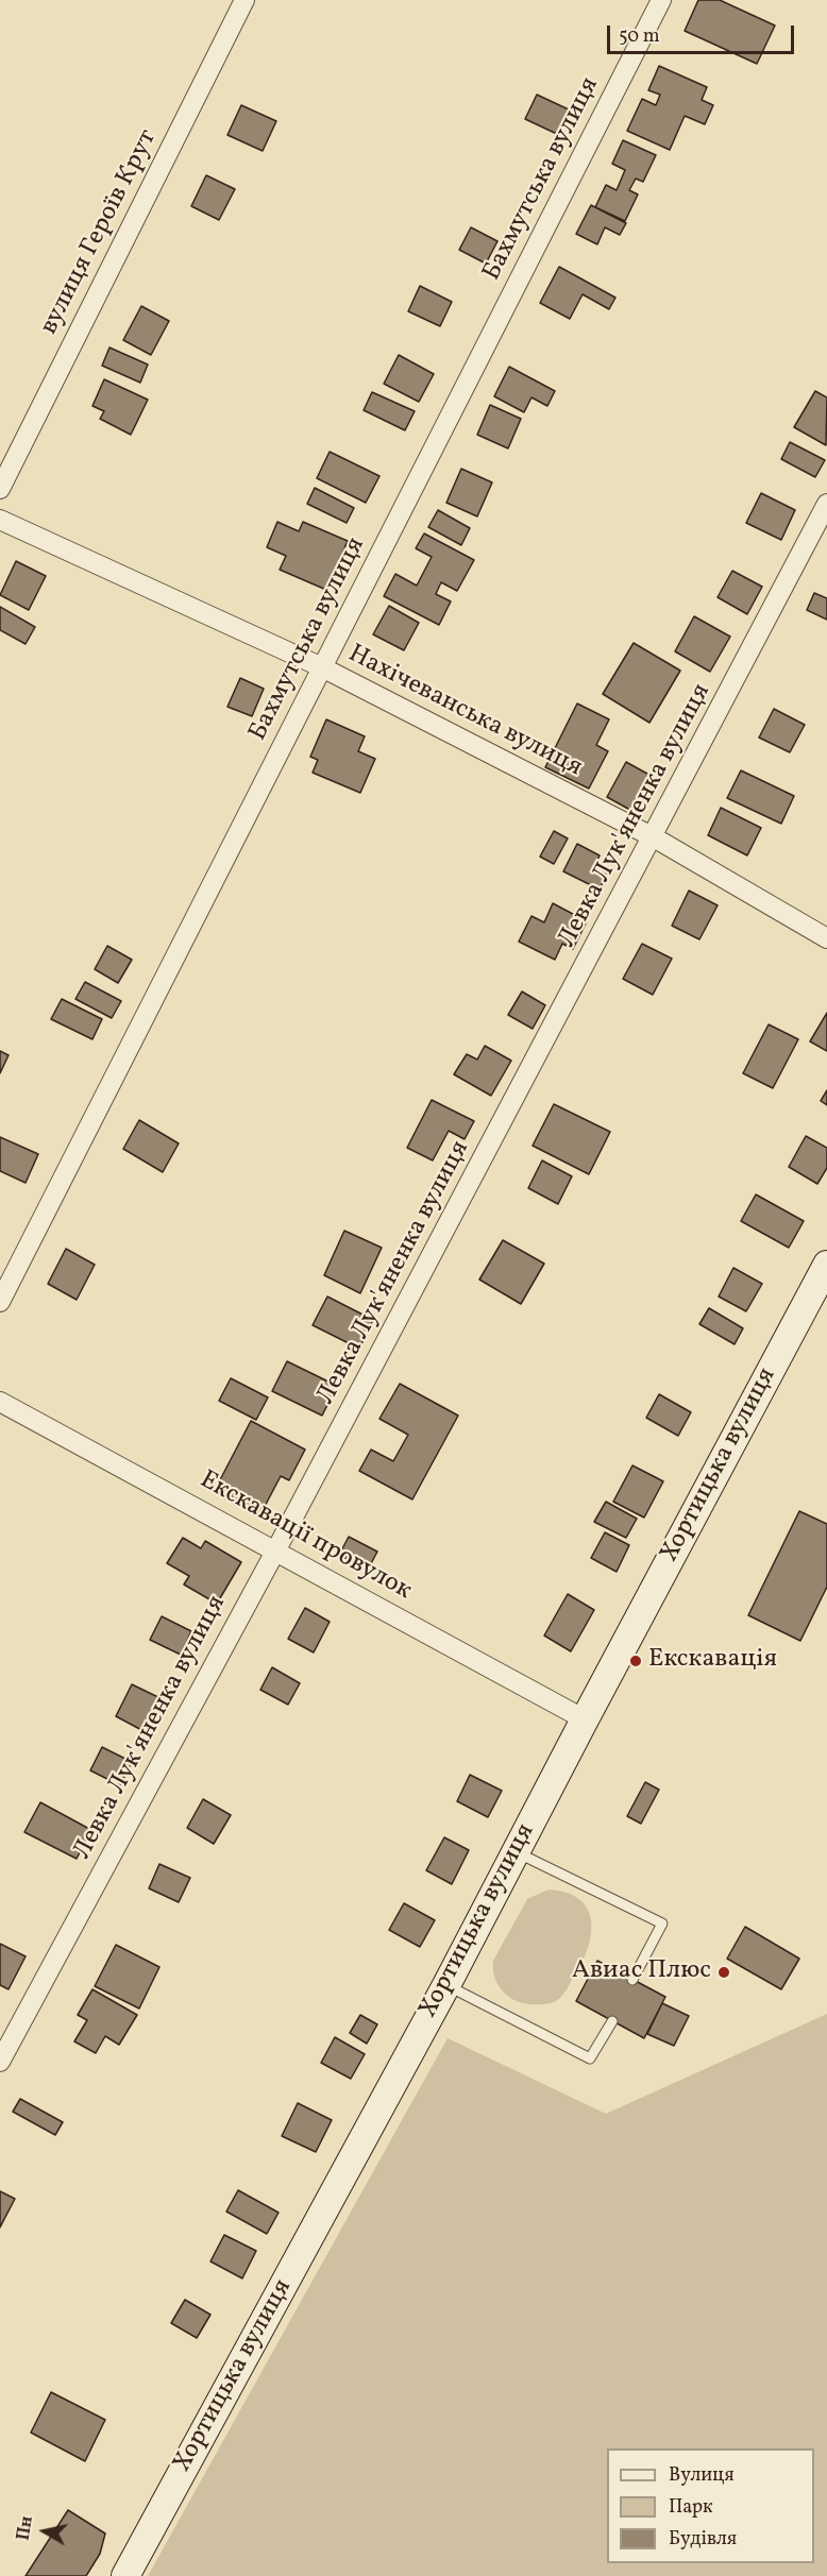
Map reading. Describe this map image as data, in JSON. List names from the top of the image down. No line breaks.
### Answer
{"streets":{"street":["Бахмутська вулиця","вулиця Героїв Крут","Нахічеванська вулиця","Левка Лук'яненка вулиця","Хортицька вулиця","Екскавації провулок"]},"crossings":[["Бахмутська вулиця","Нахічеванська вулиця"],["Нахічеванська вулиця","Левка Лук'яненка вулиця"],["Левка Лук'яненка вулиця","Екскавації провулок"],["Хортицька вулиця","Екскавації провулок"]],"places":["Екскавація","Авиас Плюс"],"legend":["Вулиця","Парк","Будівля"],"scale_bar":"50 m","north":"left"}
